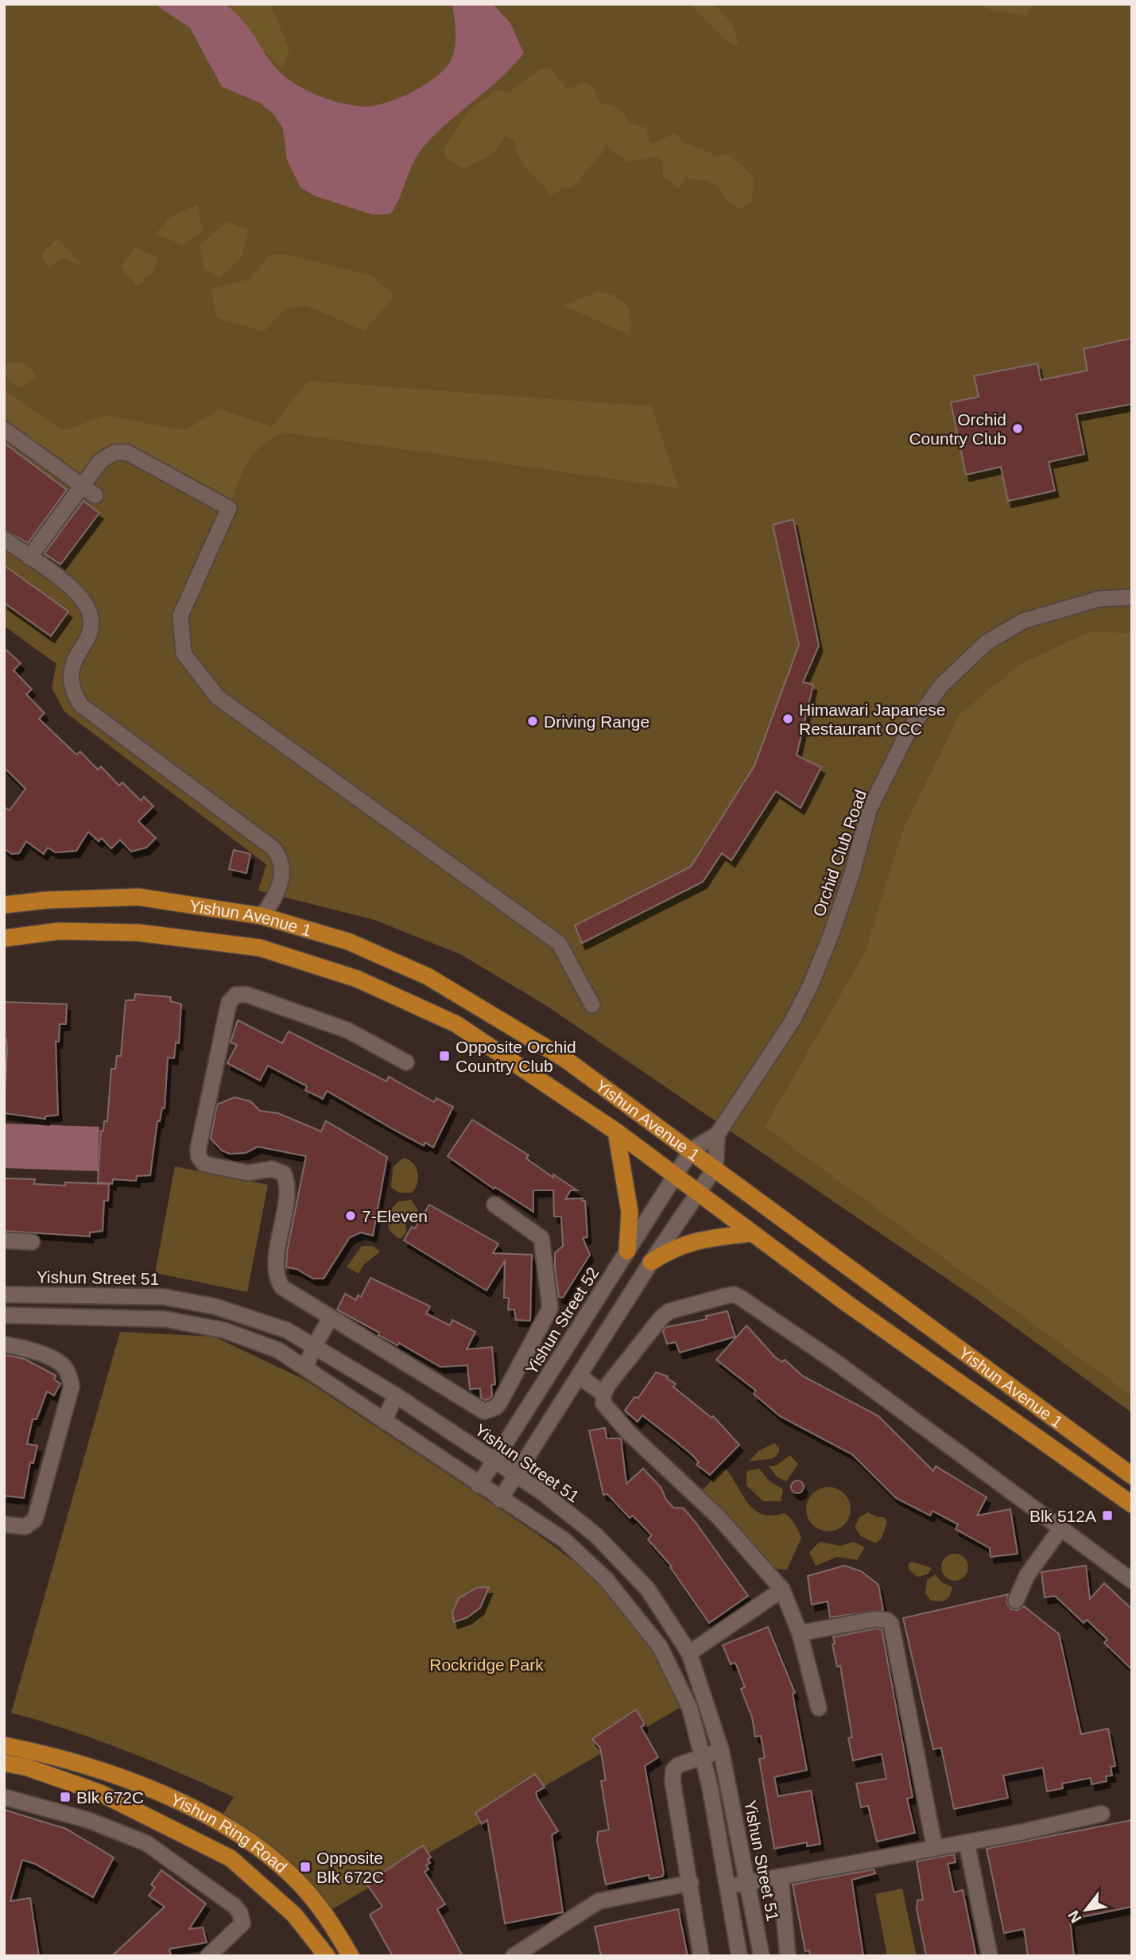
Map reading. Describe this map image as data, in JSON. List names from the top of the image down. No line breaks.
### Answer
{"streets":{"main road":["Yishun Avenue 1","Yishun Ring Road"],"street":["Orchid Club Road","Yishun Street 51","Yishun Street 52"]},"crossings":[["Orchid Club Road","Yishun Avenue 1"],["Orchid Club Road","Yishun Street 52"],["Yishun Avenue 1","Yishun Street 52"],["Yishun Street 51","Yishun Street 52"]],"parks":["Rockridge Park"],"places":{"other":["Orchid Country Club","Himawari Japanese Restaurant OCC","Driving Range","7-Eleven"],"transit":["Opposite Orchid Country Club","Blk 512A","Blk 672C","Opposite Blk 672C"]},"north":"bottom left"}
